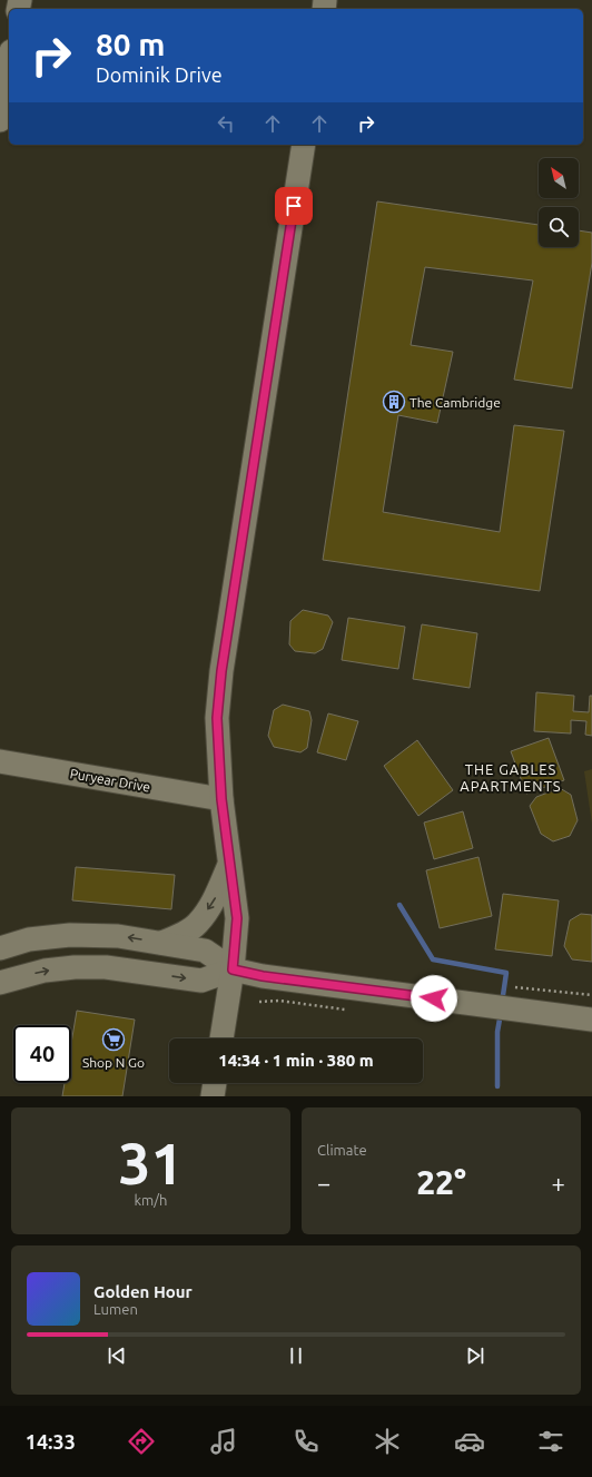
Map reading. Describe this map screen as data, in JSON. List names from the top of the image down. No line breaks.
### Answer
{"streets":{"street":["Puryear Drive"]},"districts":["THE GABLES APARTMENTS"],"places":{"building":["The Cambridge"],"supermarket":["Shop N Go"]},"north":"top left","page":{"turn":["80 m","Dominik Drive"],"limit":"40","trip":"14:34 · 1 min · 380 m","tile":[["31","km/h"],"Climate"],"heat":["−","22°","+"],"song":["Golden Hour","Lumen"],"tabs":"14:33"}}
